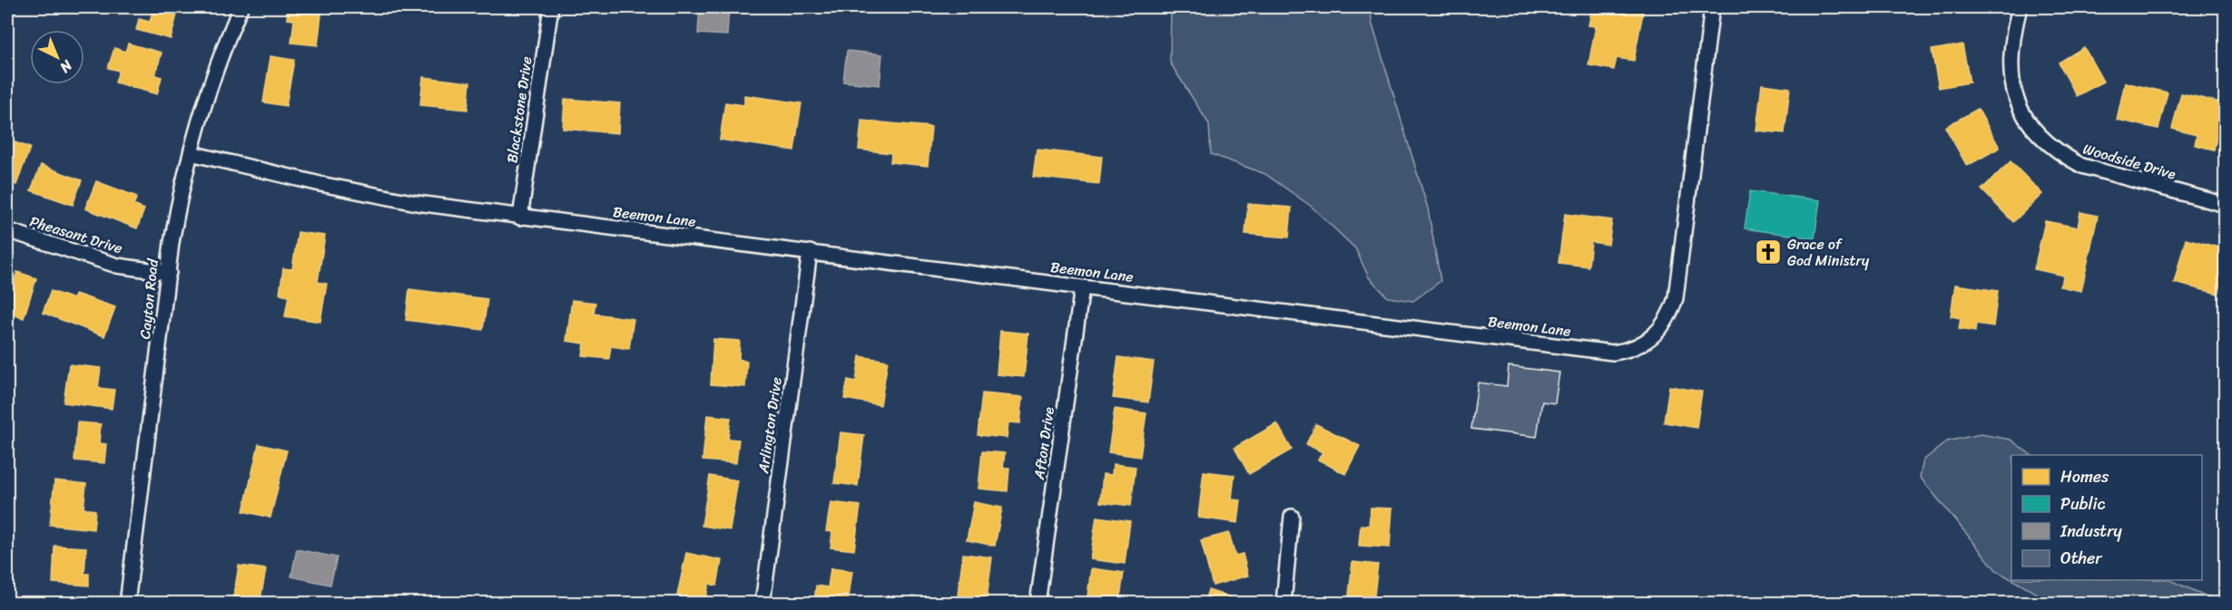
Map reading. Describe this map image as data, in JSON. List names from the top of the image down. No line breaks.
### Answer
{"streets":{"street":["Blackstone Drive","Woodside Drive","Beemon Lane","Pheasant Drive","Cayton Road","Arlington Drive","Afton Drive"]},"crossings":[["Blackstone Drive","Beemon Lane"],["Beemon Lane","Cayton Road"],["Beemon Lane","Arlington Drive"],["Beemon Lane","Afton Drive"],["Pheasant Drive","Cayton Road"]],"places":{"church":["Grace of God Ministry"]},"legend":["Homes","Public","Industry","Other"],"north":"bottom right"}
